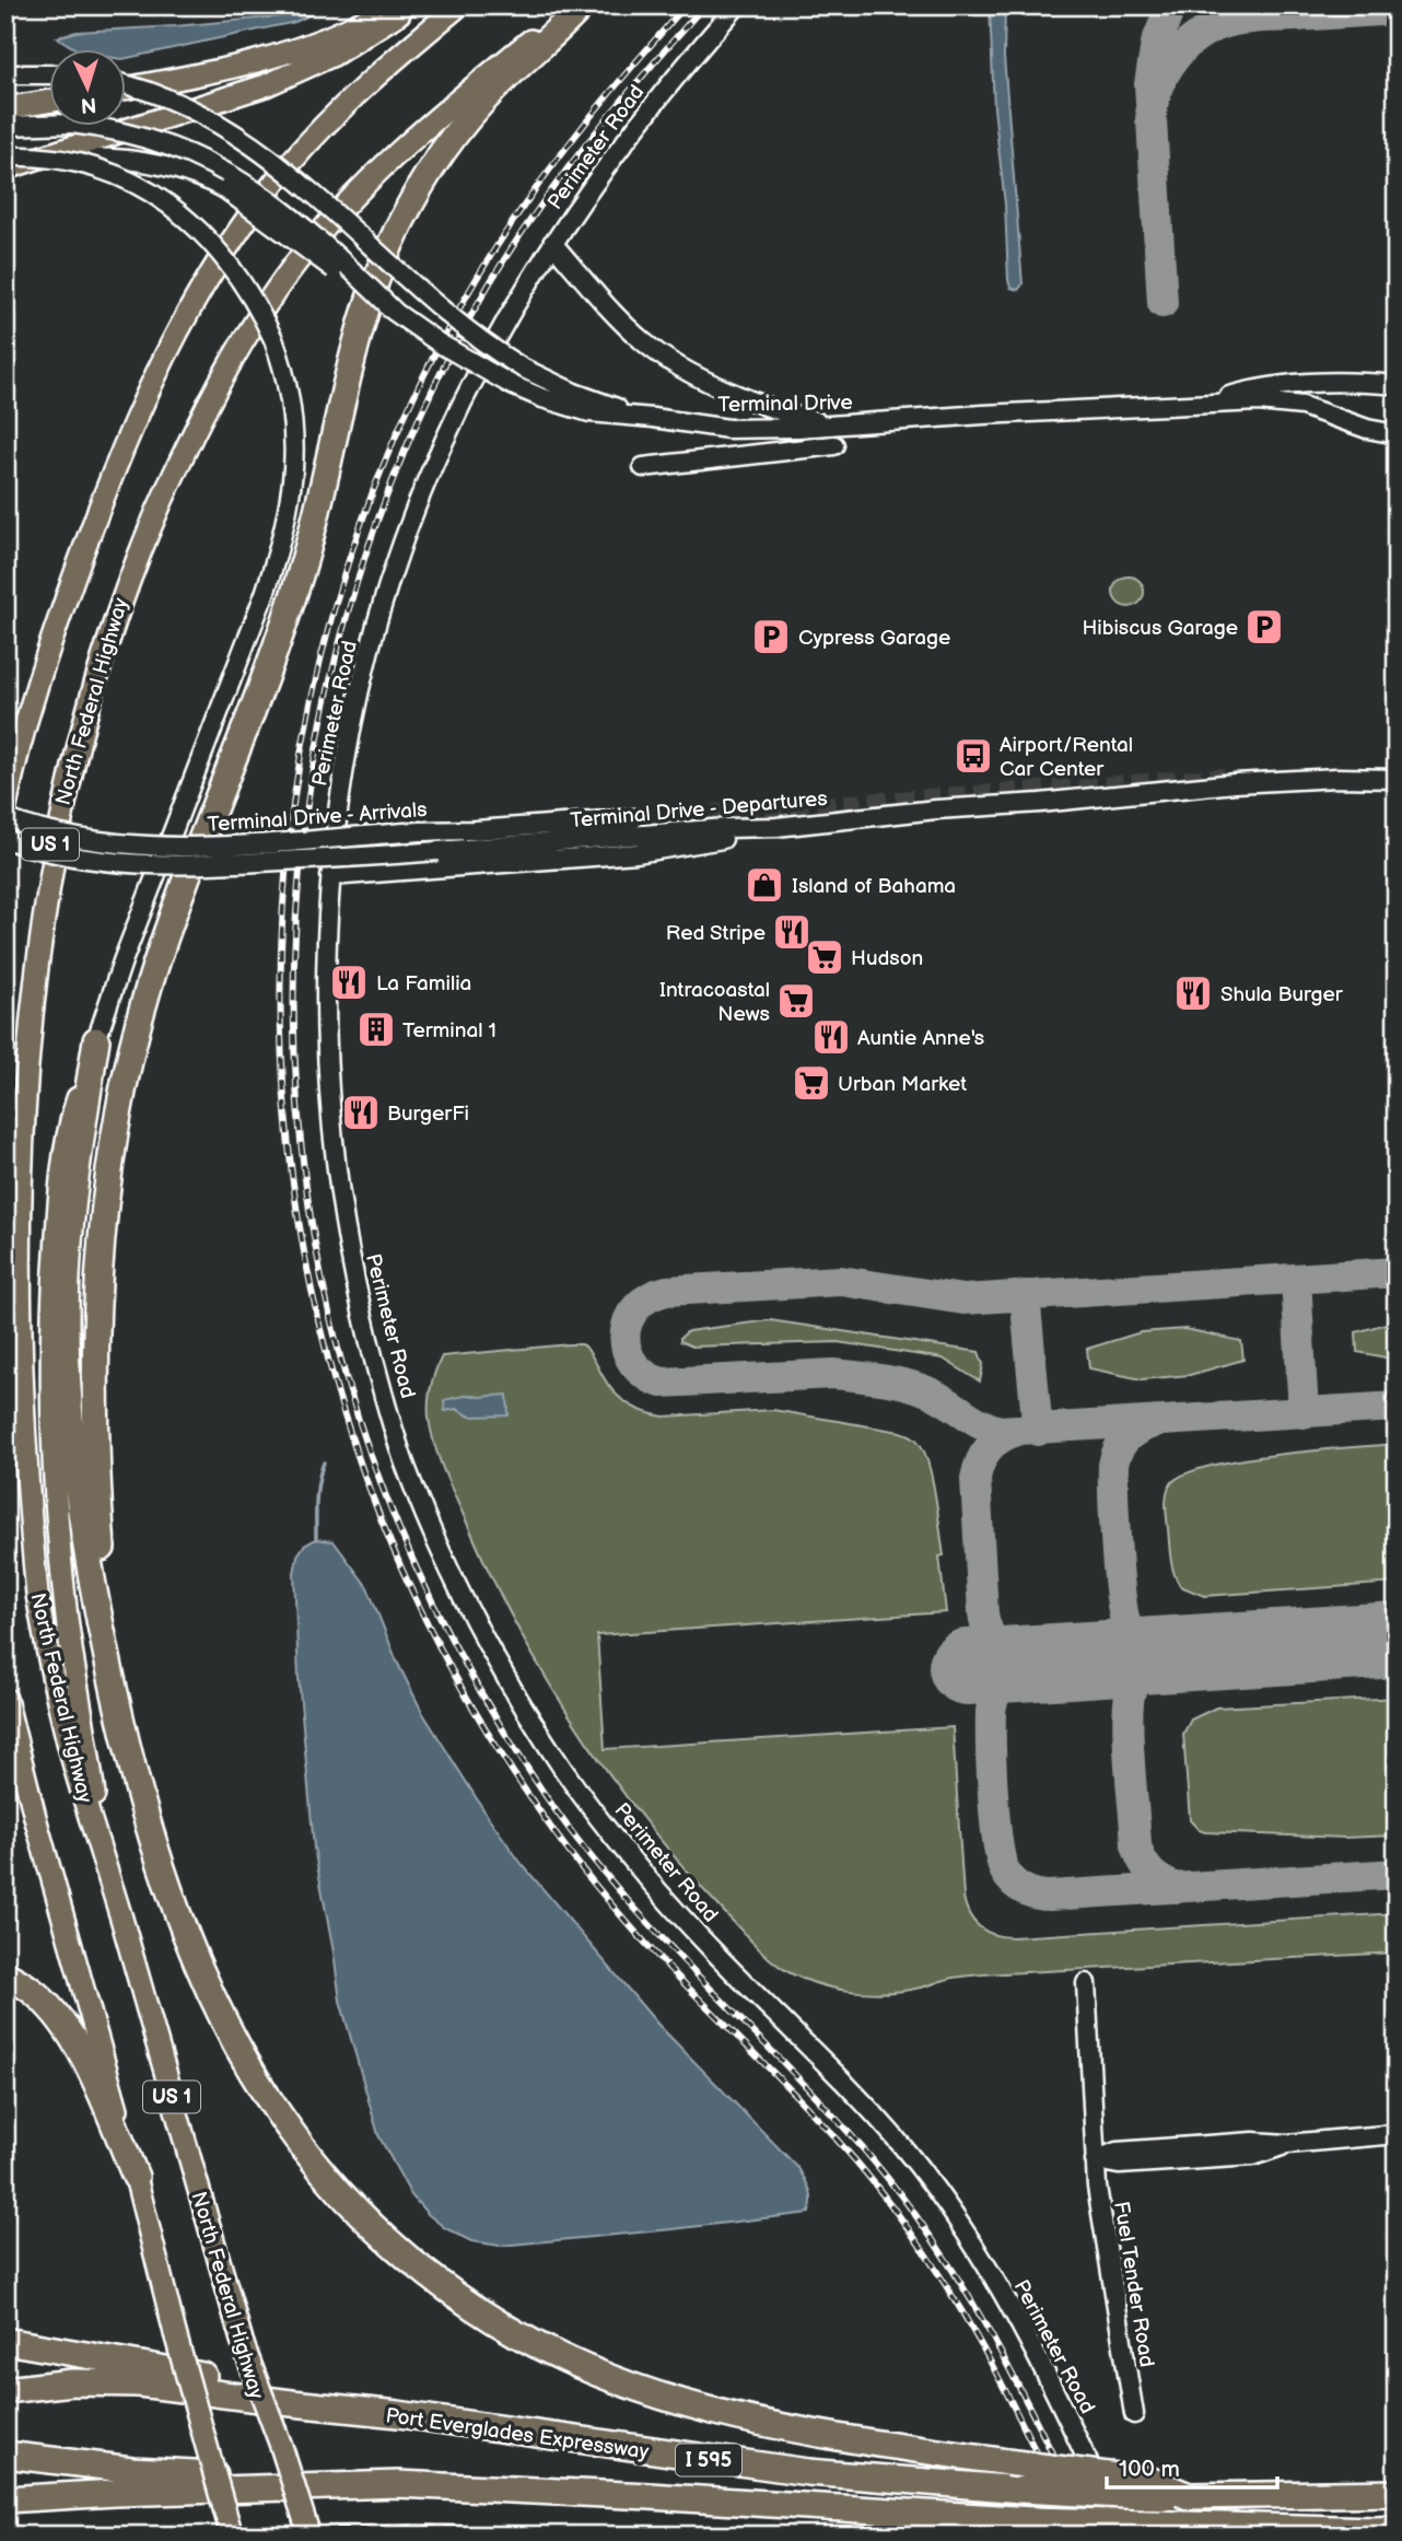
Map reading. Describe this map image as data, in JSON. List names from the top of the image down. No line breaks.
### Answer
{"streets":{"highway":["Port Everglades Expressway","I 595"],"main road":["North Federal Highway","US 1"],"street":["Perimeter Road","Terminal Drive","Terminal Drive - Departures","Terminal Drive - Arrivals","Fuel Tender Road"]},"places":{"parking":["Hibiscus Garage","Cypress Garage"],"bus stop":["Airport/Rental Car Center"],"shop":["Island of Bahama"],"restaurant":["Red Stripe","La Familia","Shula Burger","Auntie Anne's","BurgerFi"],"supermarket":["Hudson","Intracoastal News","Urban Market"],"building":["Terminal 1"]},"scale_bar":"100 m","north":"bottom"}
